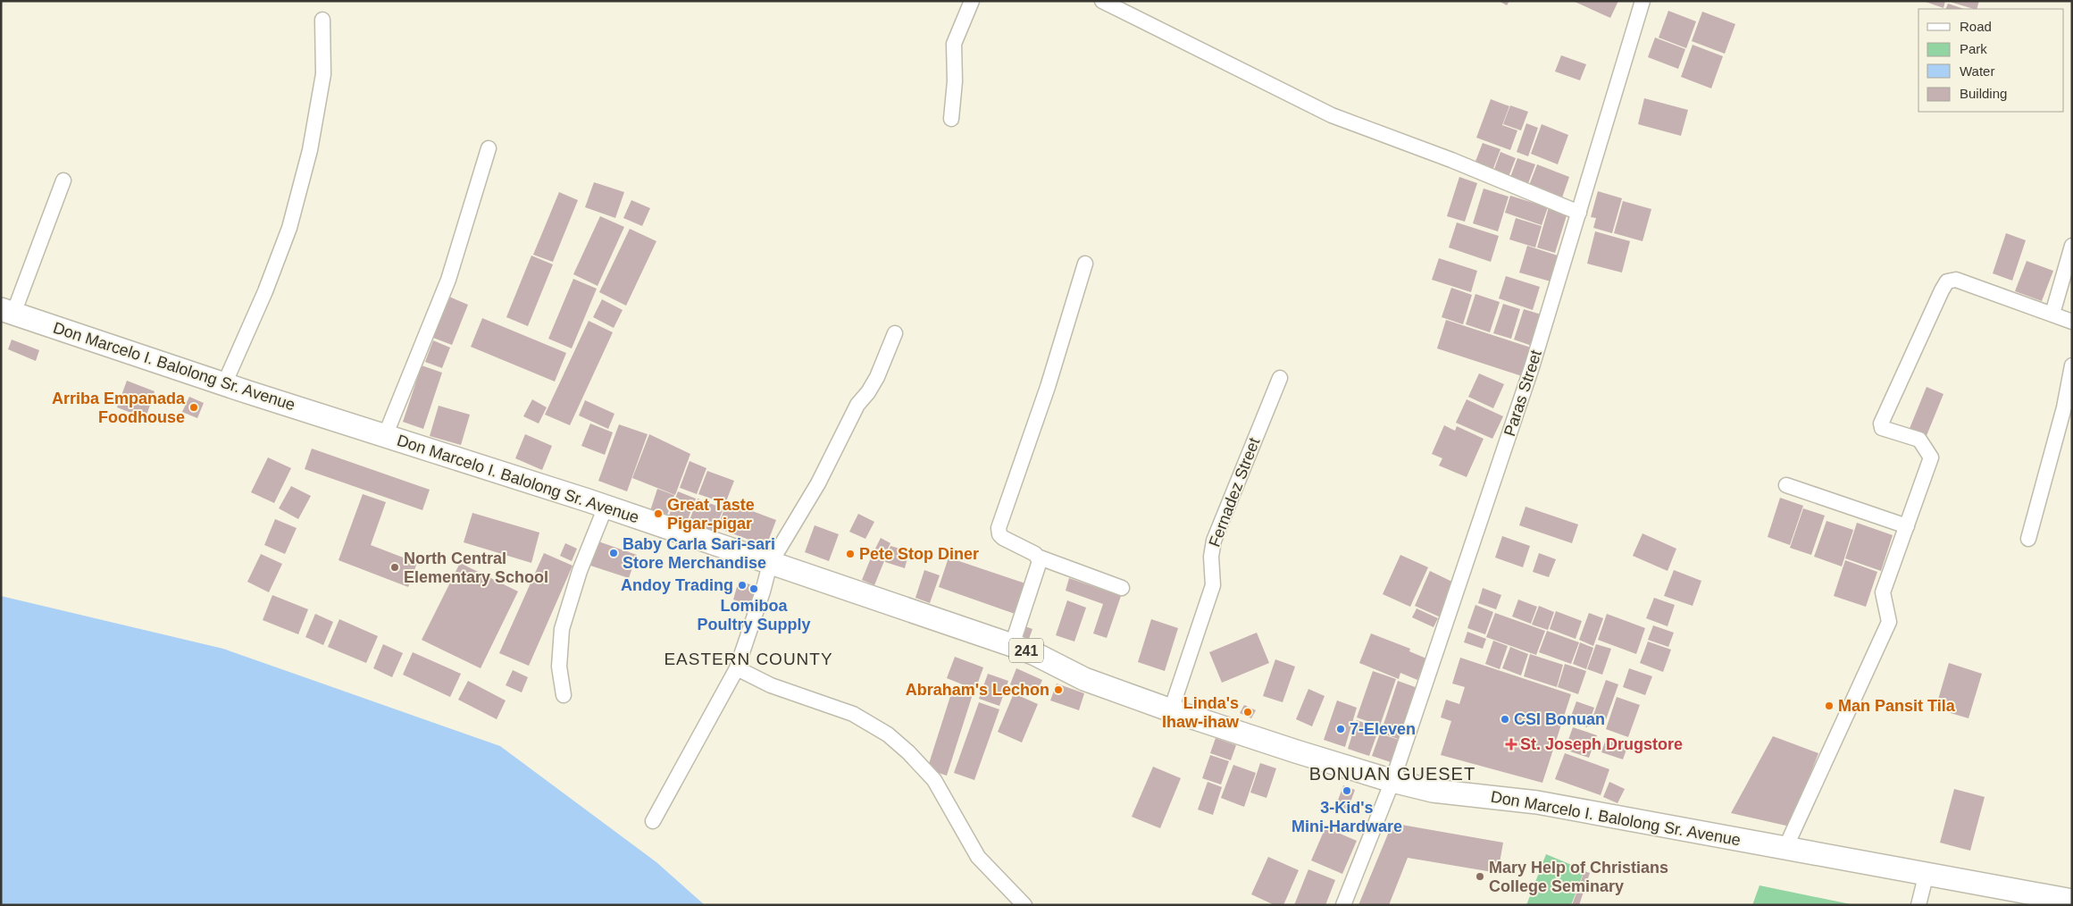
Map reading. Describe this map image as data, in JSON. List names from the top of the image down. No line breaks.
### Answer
{"streets":{"main road":["Don Marcelo I. Balolong Sr. Avenue","241"],"street":["Paras Street","Fernadez Street"]},"crossings":[["Don Marcelo I. Balolong Sr. Avenue","Paras Street"],["Don Marcelo I. Balolong Sr. Avenue","Fernadez Street"]],"districts":["EASTERN COUNTY","BONUAN GUESET"],"places":{"other":["Arriba Empanada Foodhouse","Great Taste Pigar-pigar","Baby Carla Sari-sari Store Merchandise","Pete Stop Diner","North Central Elementary School","Andoy Trading","Lomiboa Poultry Supply","Abraham's Lechon","Man Pansit Tila","Linda's Ihaw-ihaw","CSI Bonuan","7-Eleven","3-Kid's Mini-Hardware","Mary Help of Christians College Seminary"],"health":["St. Joseph Drugstore"]},"legend":["Road","Park","Water","Building"]}
